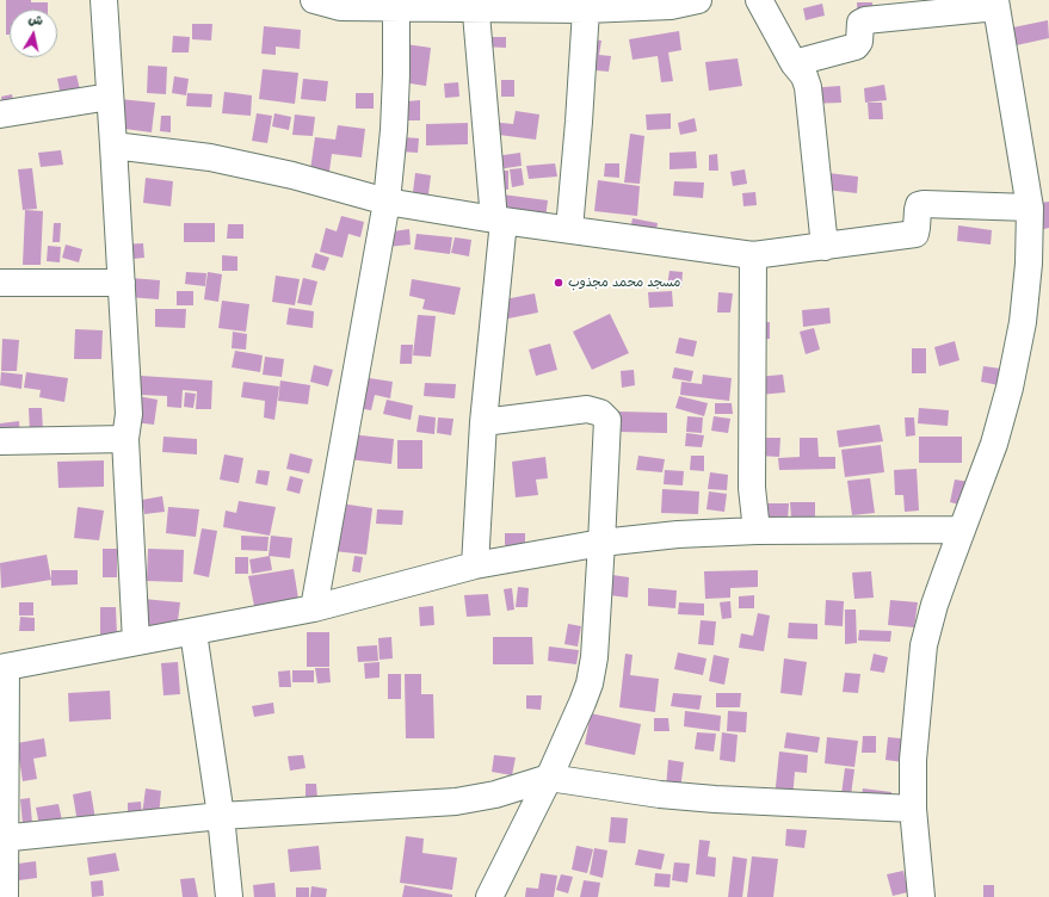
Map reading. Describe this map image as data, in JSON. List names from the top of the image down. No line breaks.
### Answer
{"places":["مسجد محمد مجذوب"],"north":"top"}
